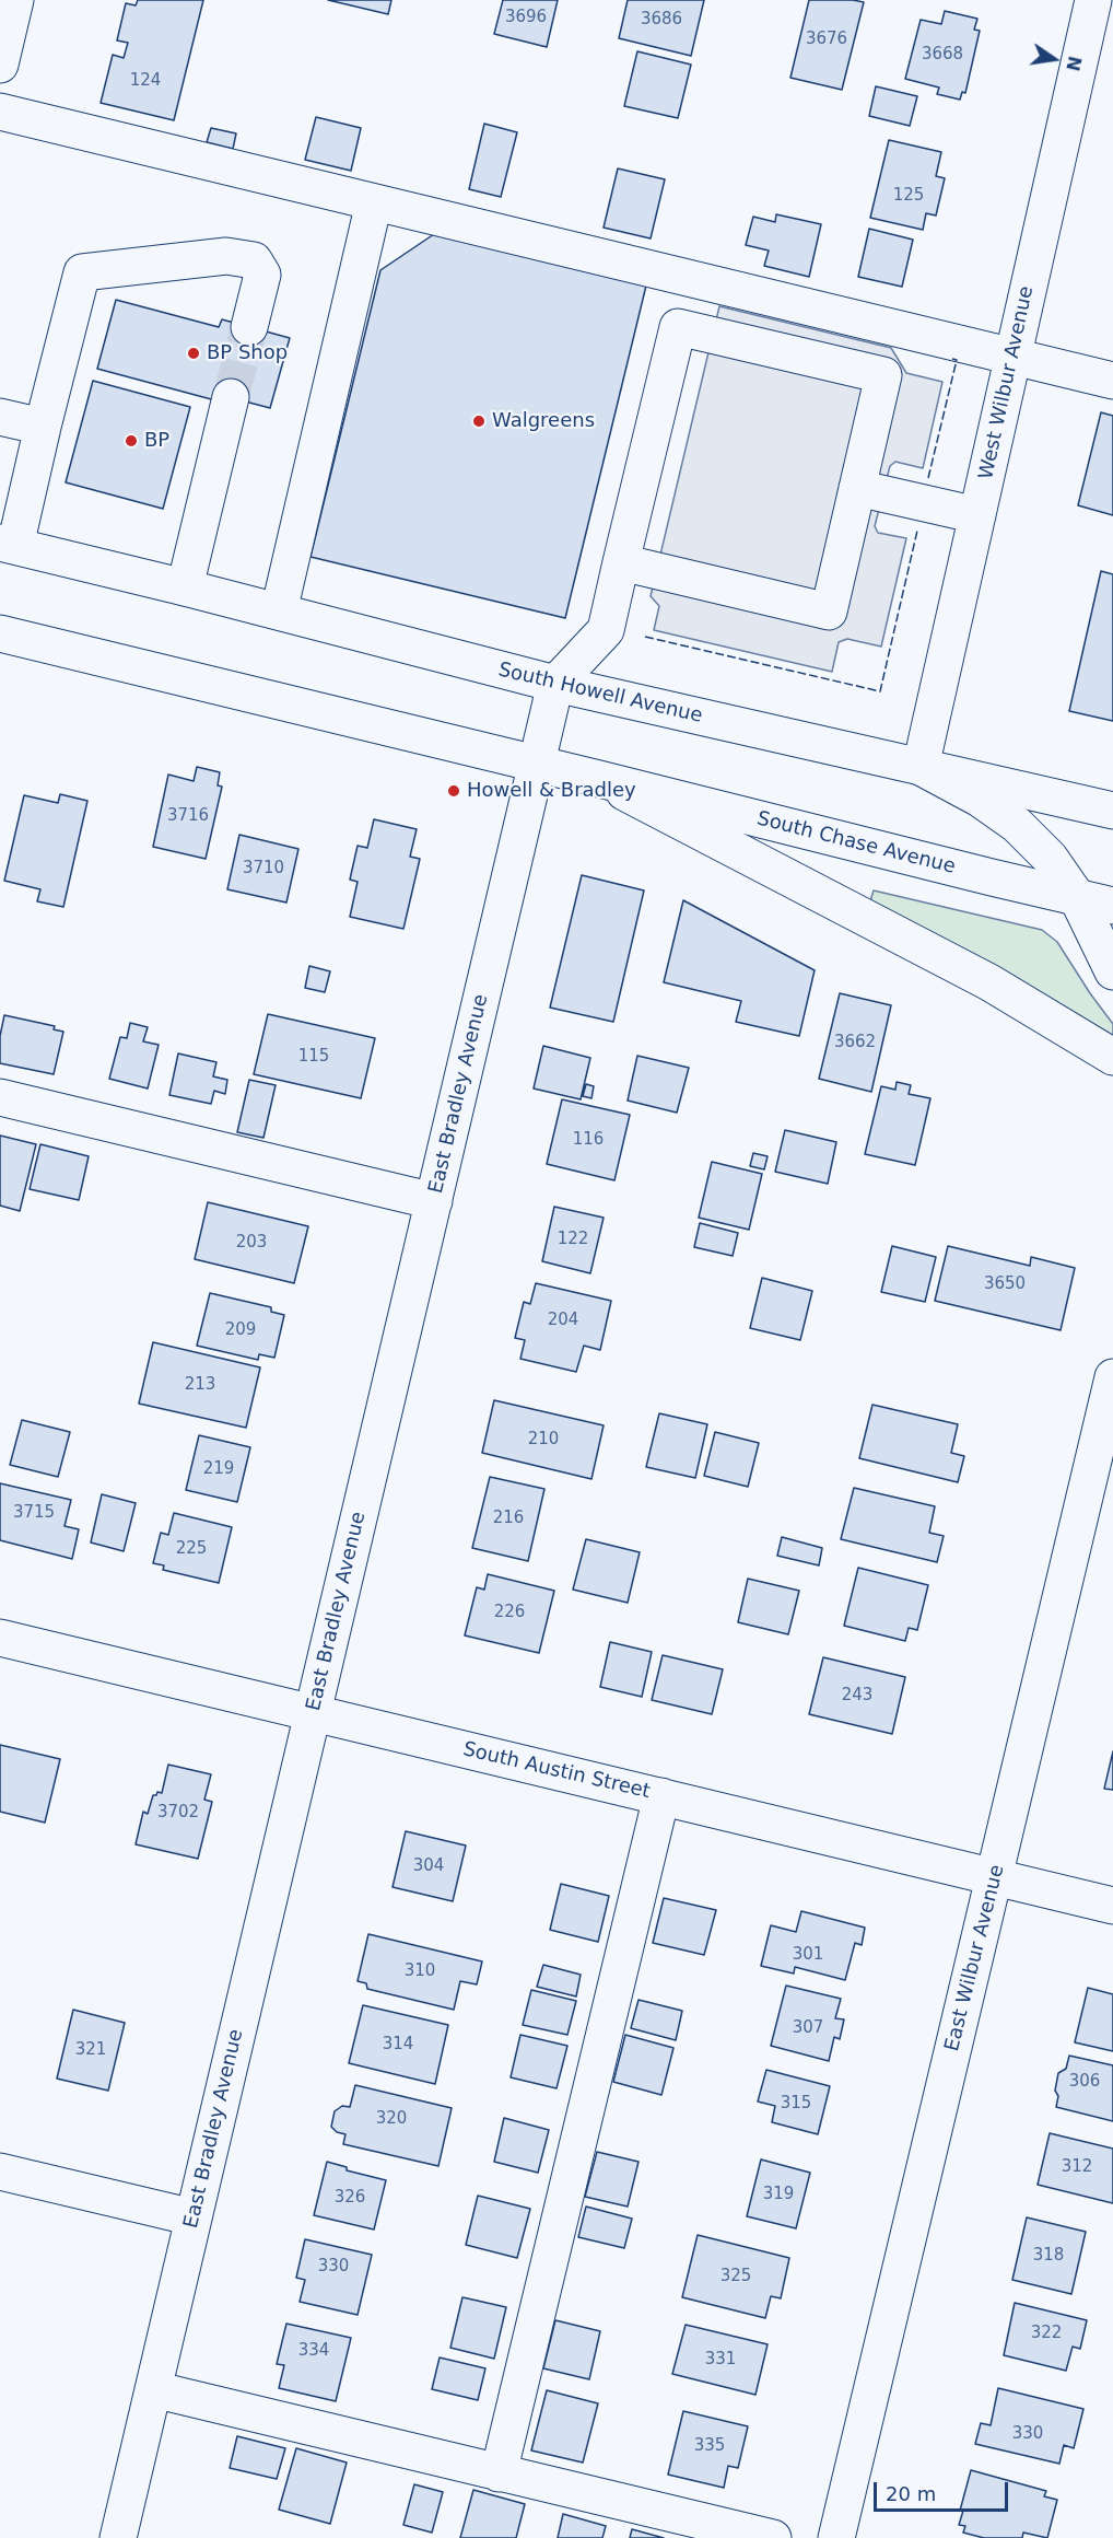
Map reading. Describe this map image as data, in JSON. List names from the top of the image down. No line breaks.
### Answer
{"streets":{"street":["West Wilbur Avenue","South Howell Avenue","South Chase Avenue","East Bradley Avenue","South Austin Street","East Wilbur Avenue"]},"crossings":[["West Wilbur Avenue","South Howell Avenue"],["South Howell Avenue","South Chase Avenue"],["South Howell Avenue","East Bradley Avenue"],["East Bradley Avenue","South Austin Street"],["South Austin Street","East Wilbur Avenue"]],"places":["BP Shop","Walgreens","BP","Howell & Bradley"],"house_numbers":["3696","3686","3676","3668","124","125","3716","3710","3662","115","116","122","203","3650","204","209","213","210","219","3715","216","225","226","243","3702","304","301","310","307","314","321","306","315","320","312","319","326","318","330","325","322","334","331","330","335"],"scale_bar":"20 m","north":"right"}
